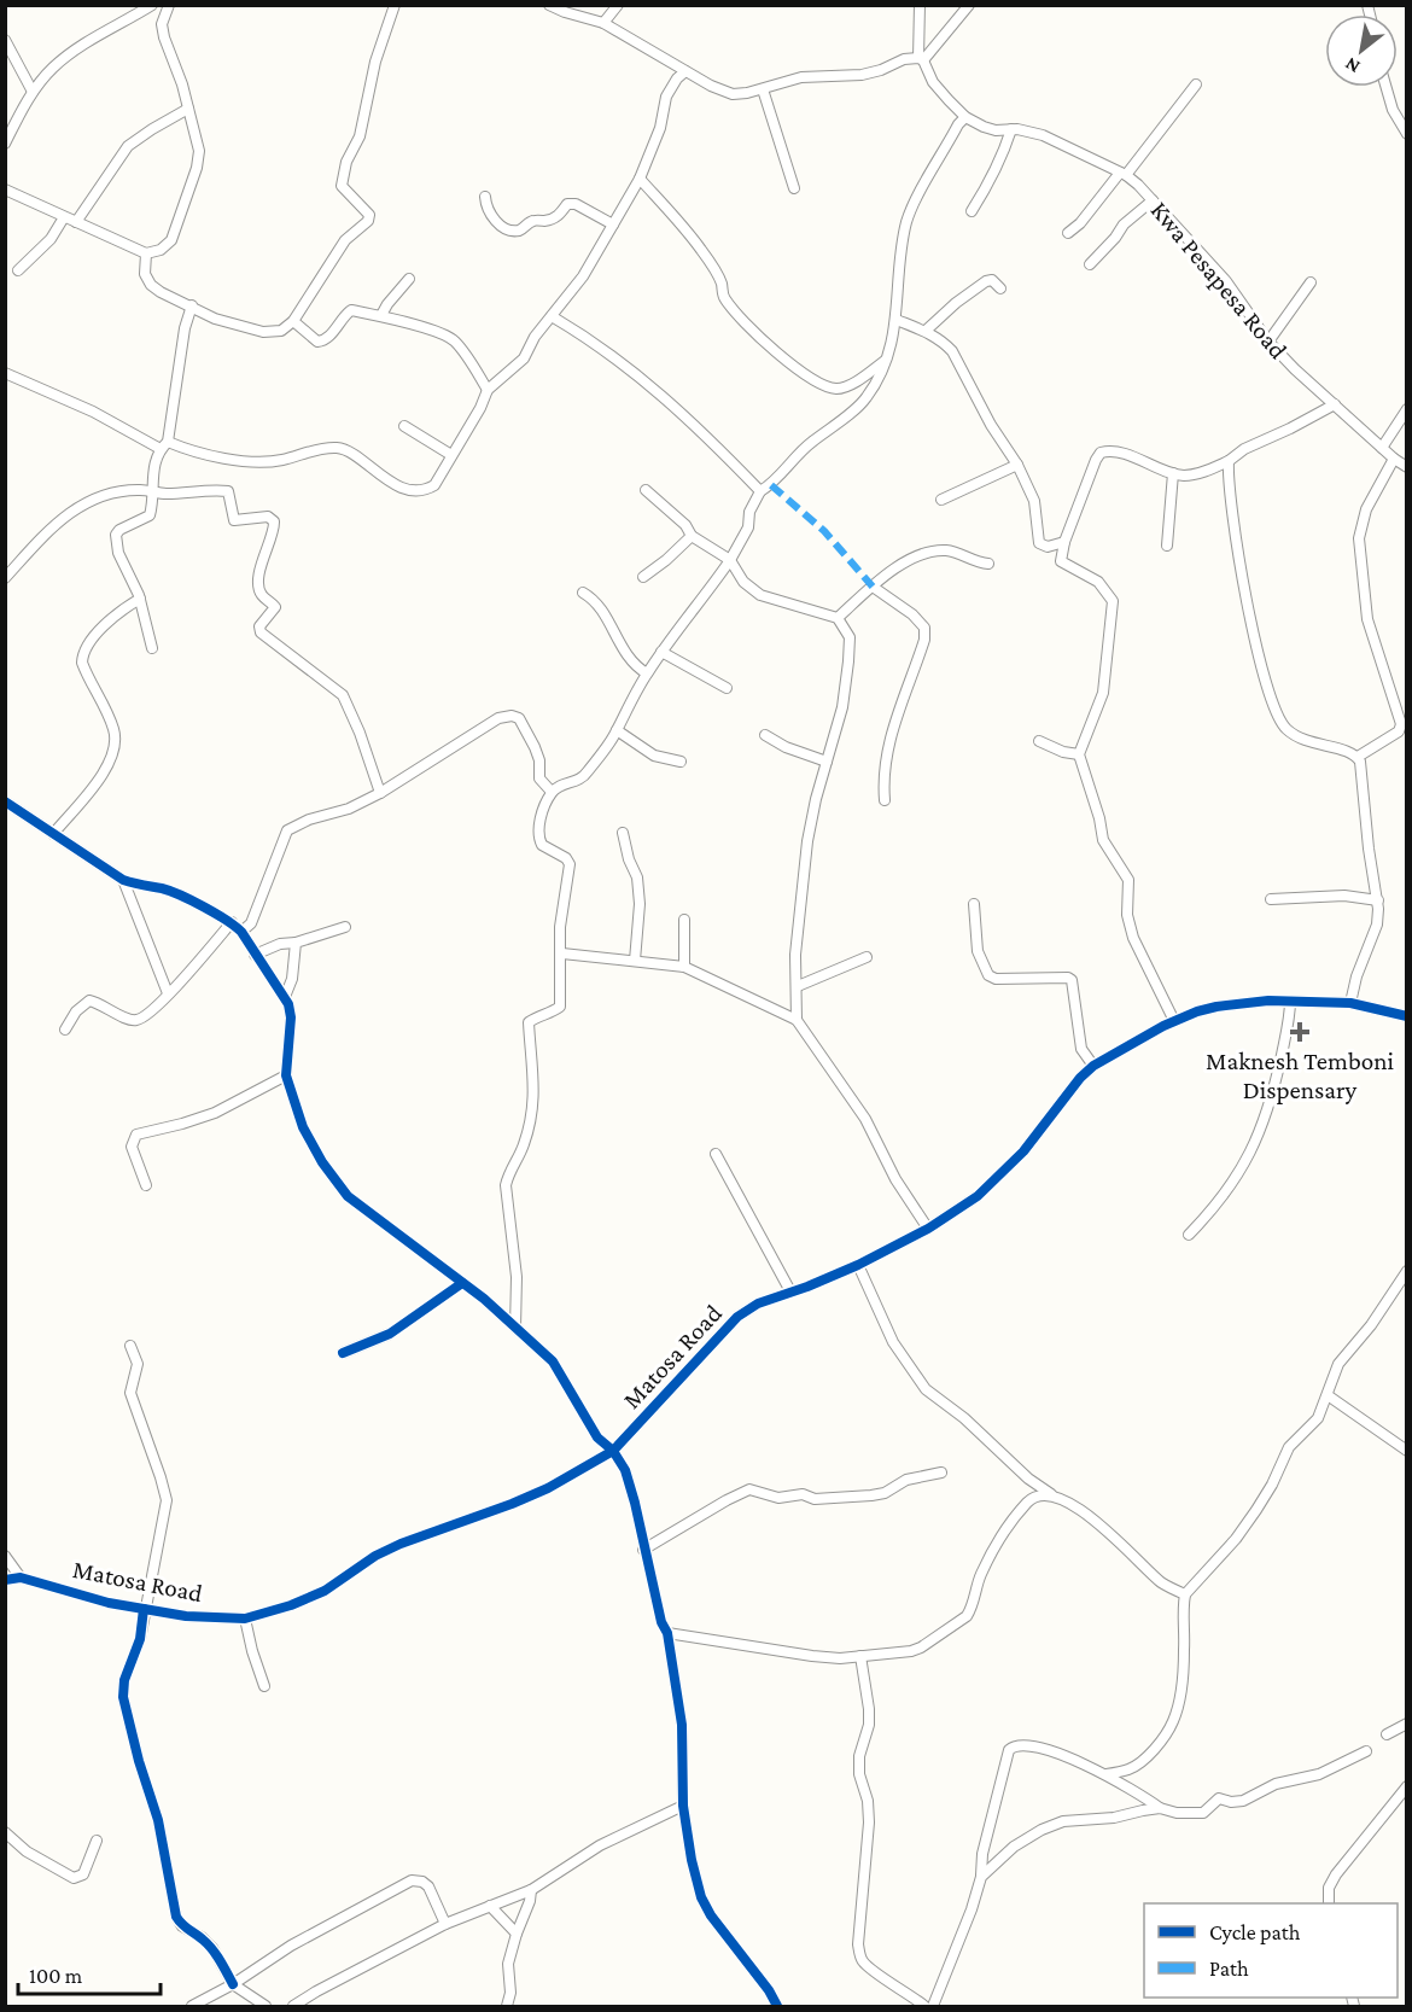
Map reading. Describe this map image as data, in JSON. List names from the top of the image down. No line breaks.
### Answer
{"streets":{"street":["Kwa Pesapesa Road","Matosa Road"]},"places":{"health":["Maknesh Temboni Dispensary"]},"legend":["Cycle path","Path"],"scale_bar":"100 m","north":"bottom left"}
